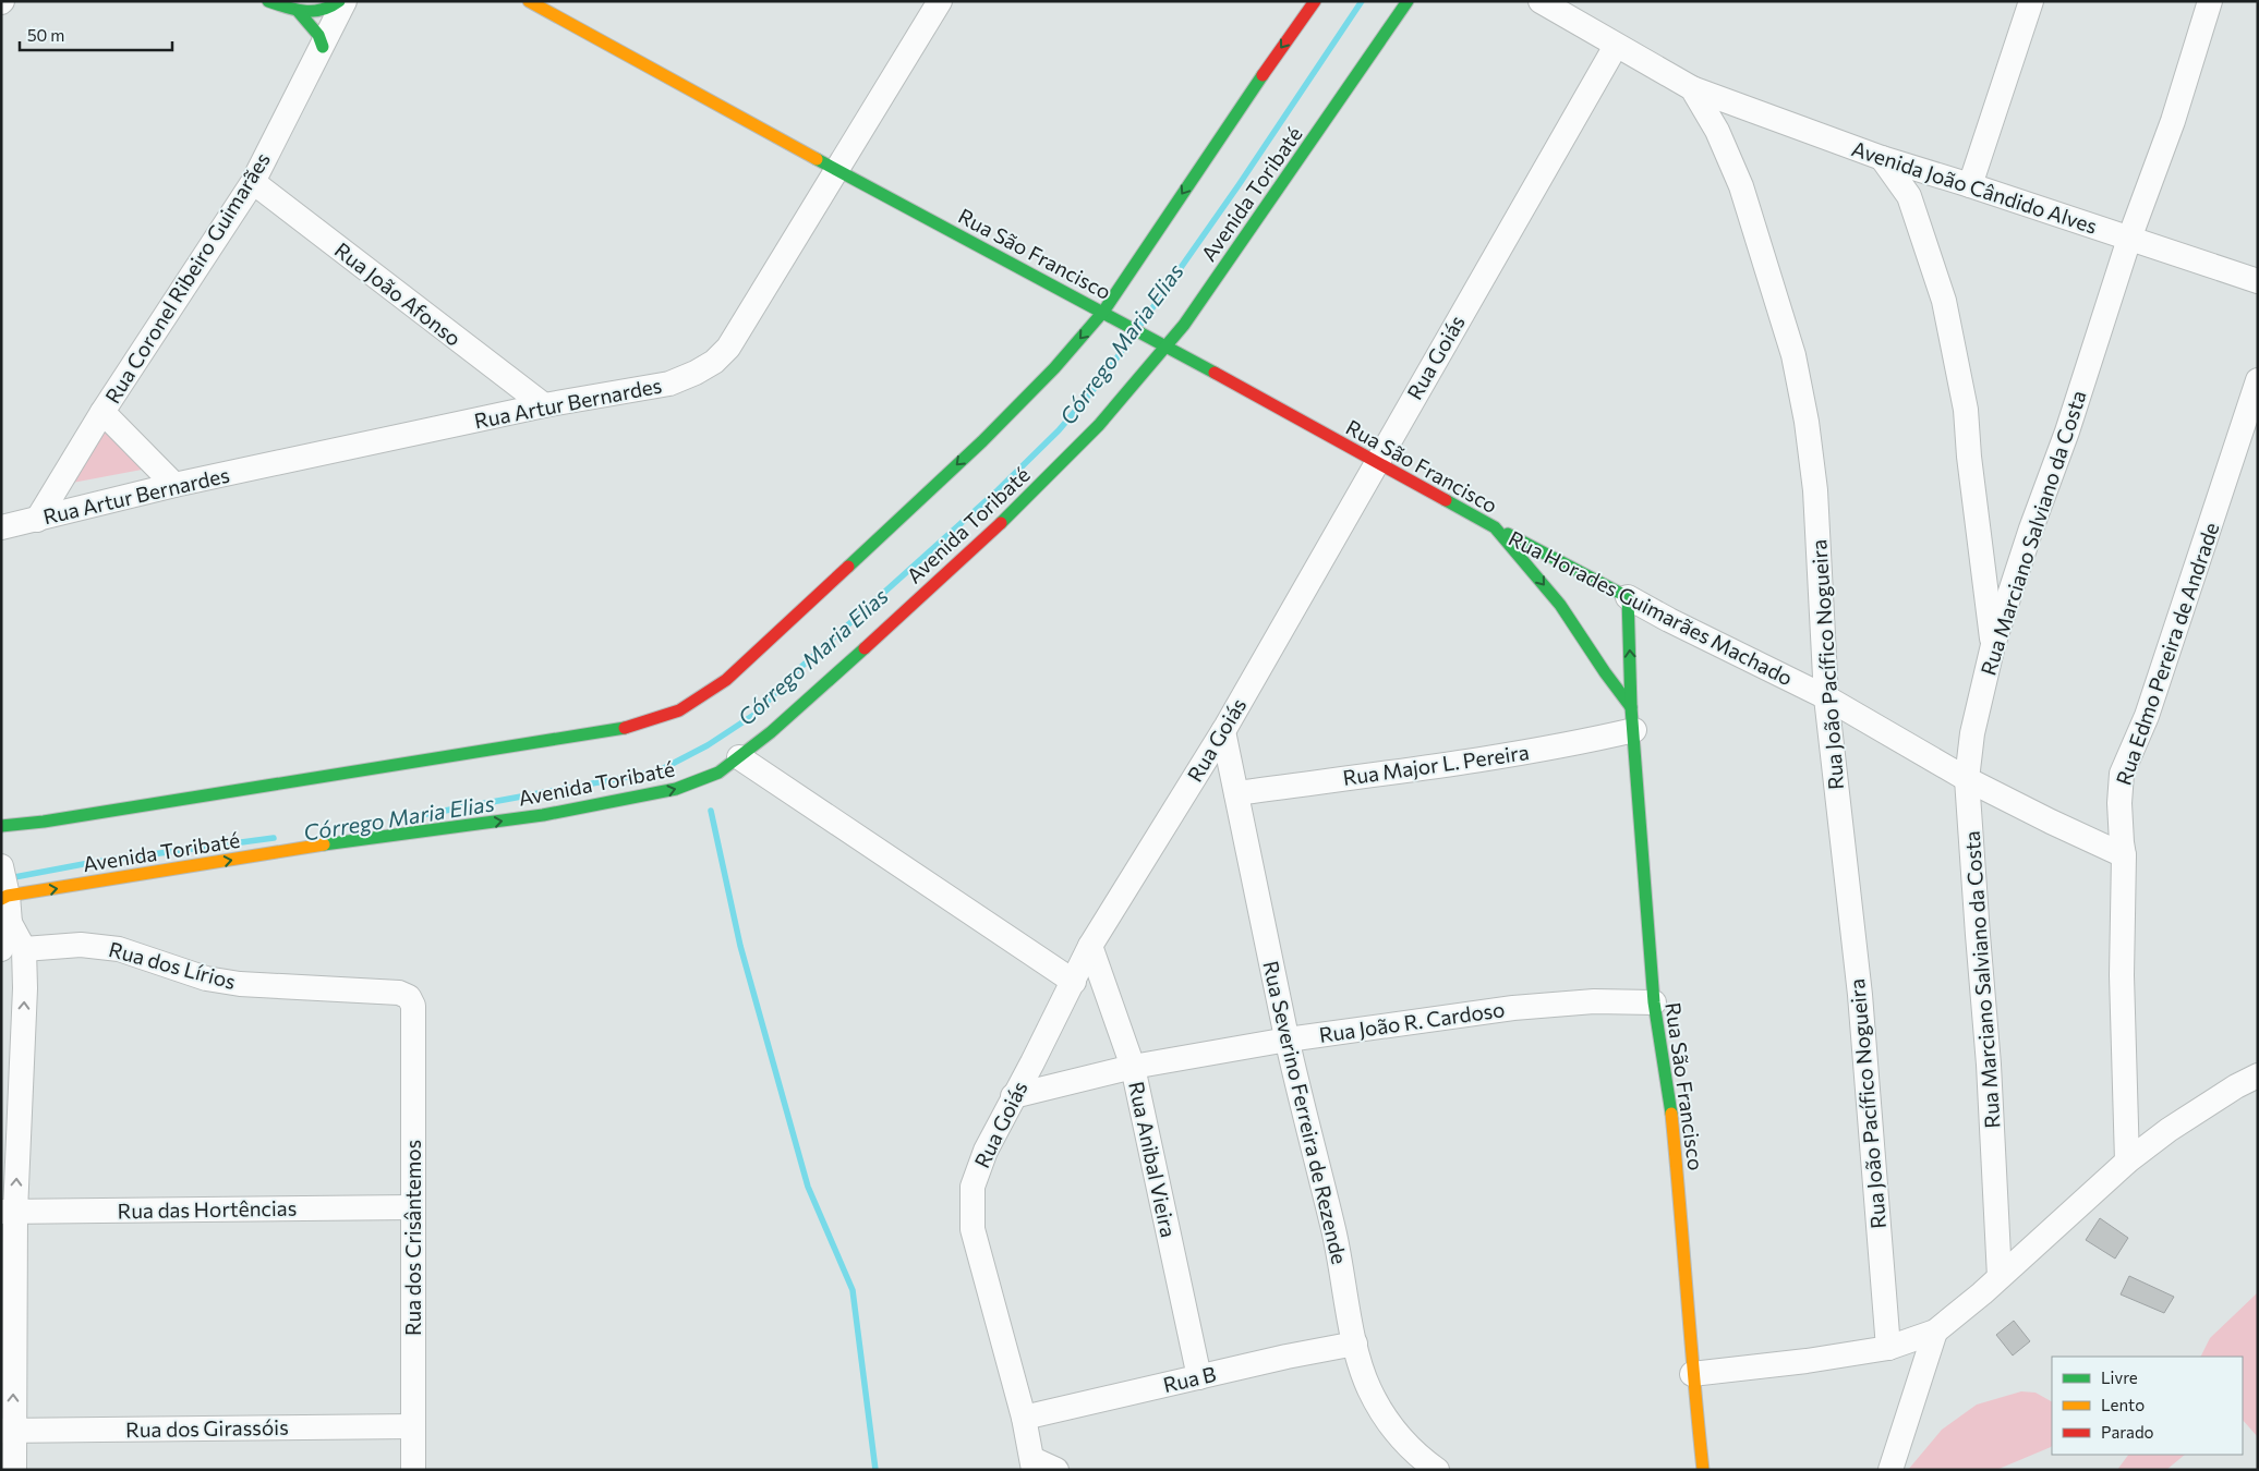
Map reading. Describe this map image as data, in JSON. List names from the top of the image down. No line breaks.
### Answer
{"streets":{"street":["Avenida João Cândido Alves","Avenida Toribaté","Rua São Francisco","Rua Coronel Ribeiro Guimarães","Rua João Afonso","Rua Goiás","Rua Artur Bernardes","Rua Marciano Salviano da Costa","Rua Horades Guimarães Machado","Rua Edmo Pereira de Andrade","Rua João Pacífico Nogueira","Rua Major L. Pereira","Rua dos Lírios","Rua João R. Cardoso","Rua Severino Ferreira de Rezende","Rua Anibal Vieira","Rua das Hortências","Rua dos Crisântemos","Rua B","Rua dos Girassóis"]},"crossings":[["Avenida João Cândido Alves","Rua Marciano Salviano da Costa"],["Avenida João Cândido Alves","Rua João Pacífico Nogueira"],["Avenida Toribaté","Rua São Francisco"],["Rua São Francisco","Rua Goiás"],["Rua São Francisco","Rua Artur Bernardes"],["Rua São Francisco","Rua Horades Guimarães Machado"],["Rua São Francisco","Rua Major L. Pereira"],["Rua São Francisco","Rua João R. Cardoso"],["Rua Coronel Ribeiro Guimarães","Rua João Afonso"],["Rua Coronel Ribeiro Guimarães","Rua Artur Bernardes"],["Rua João Afonso","Rua Artur Bernardes"],["Rua Goiás","Rua João Pacífico Nogueira"],["Rua Goiás","Rua João R. Cardoso"],["Rua Goiás","Rua Severino Ferreira de Rezende"],["Rua Goiás","Rua Anibal Vieira"],["Rua Goiás","Rua B"],["Rua Marciano Salviano da Costa","Rua Horades Guimarães Machado"],["Rua Horades Guimarães Machado","Rua Edmo Pereira de Andrade"],["Rua Horades Guimarães Machado","Rua João Pacífico Nogueira"],["Rua Major L. Pereira","Rua Severino Ferreira de Rezende"],["Rua dos Lírios","Rua dos Crisântemos"],["Rua João R. Cardoso","Rua Severino Ferreira de Rezende"],["Rua João R. Cardoso","Rua Anibal Vieira"],["Rua Severino Ferreira de Rezende","Rua B"],["Rua Anibal Vieira","Rua B"],["Rua das Hortências","Rua dos Crisântemos"],["Rua dos Crisântemos","Rua dos Girassóis"]],"water":["Córrego Maria Elias"],"legend":["Livre","Lento","Parado"],"scale_bar":"50 m"}
